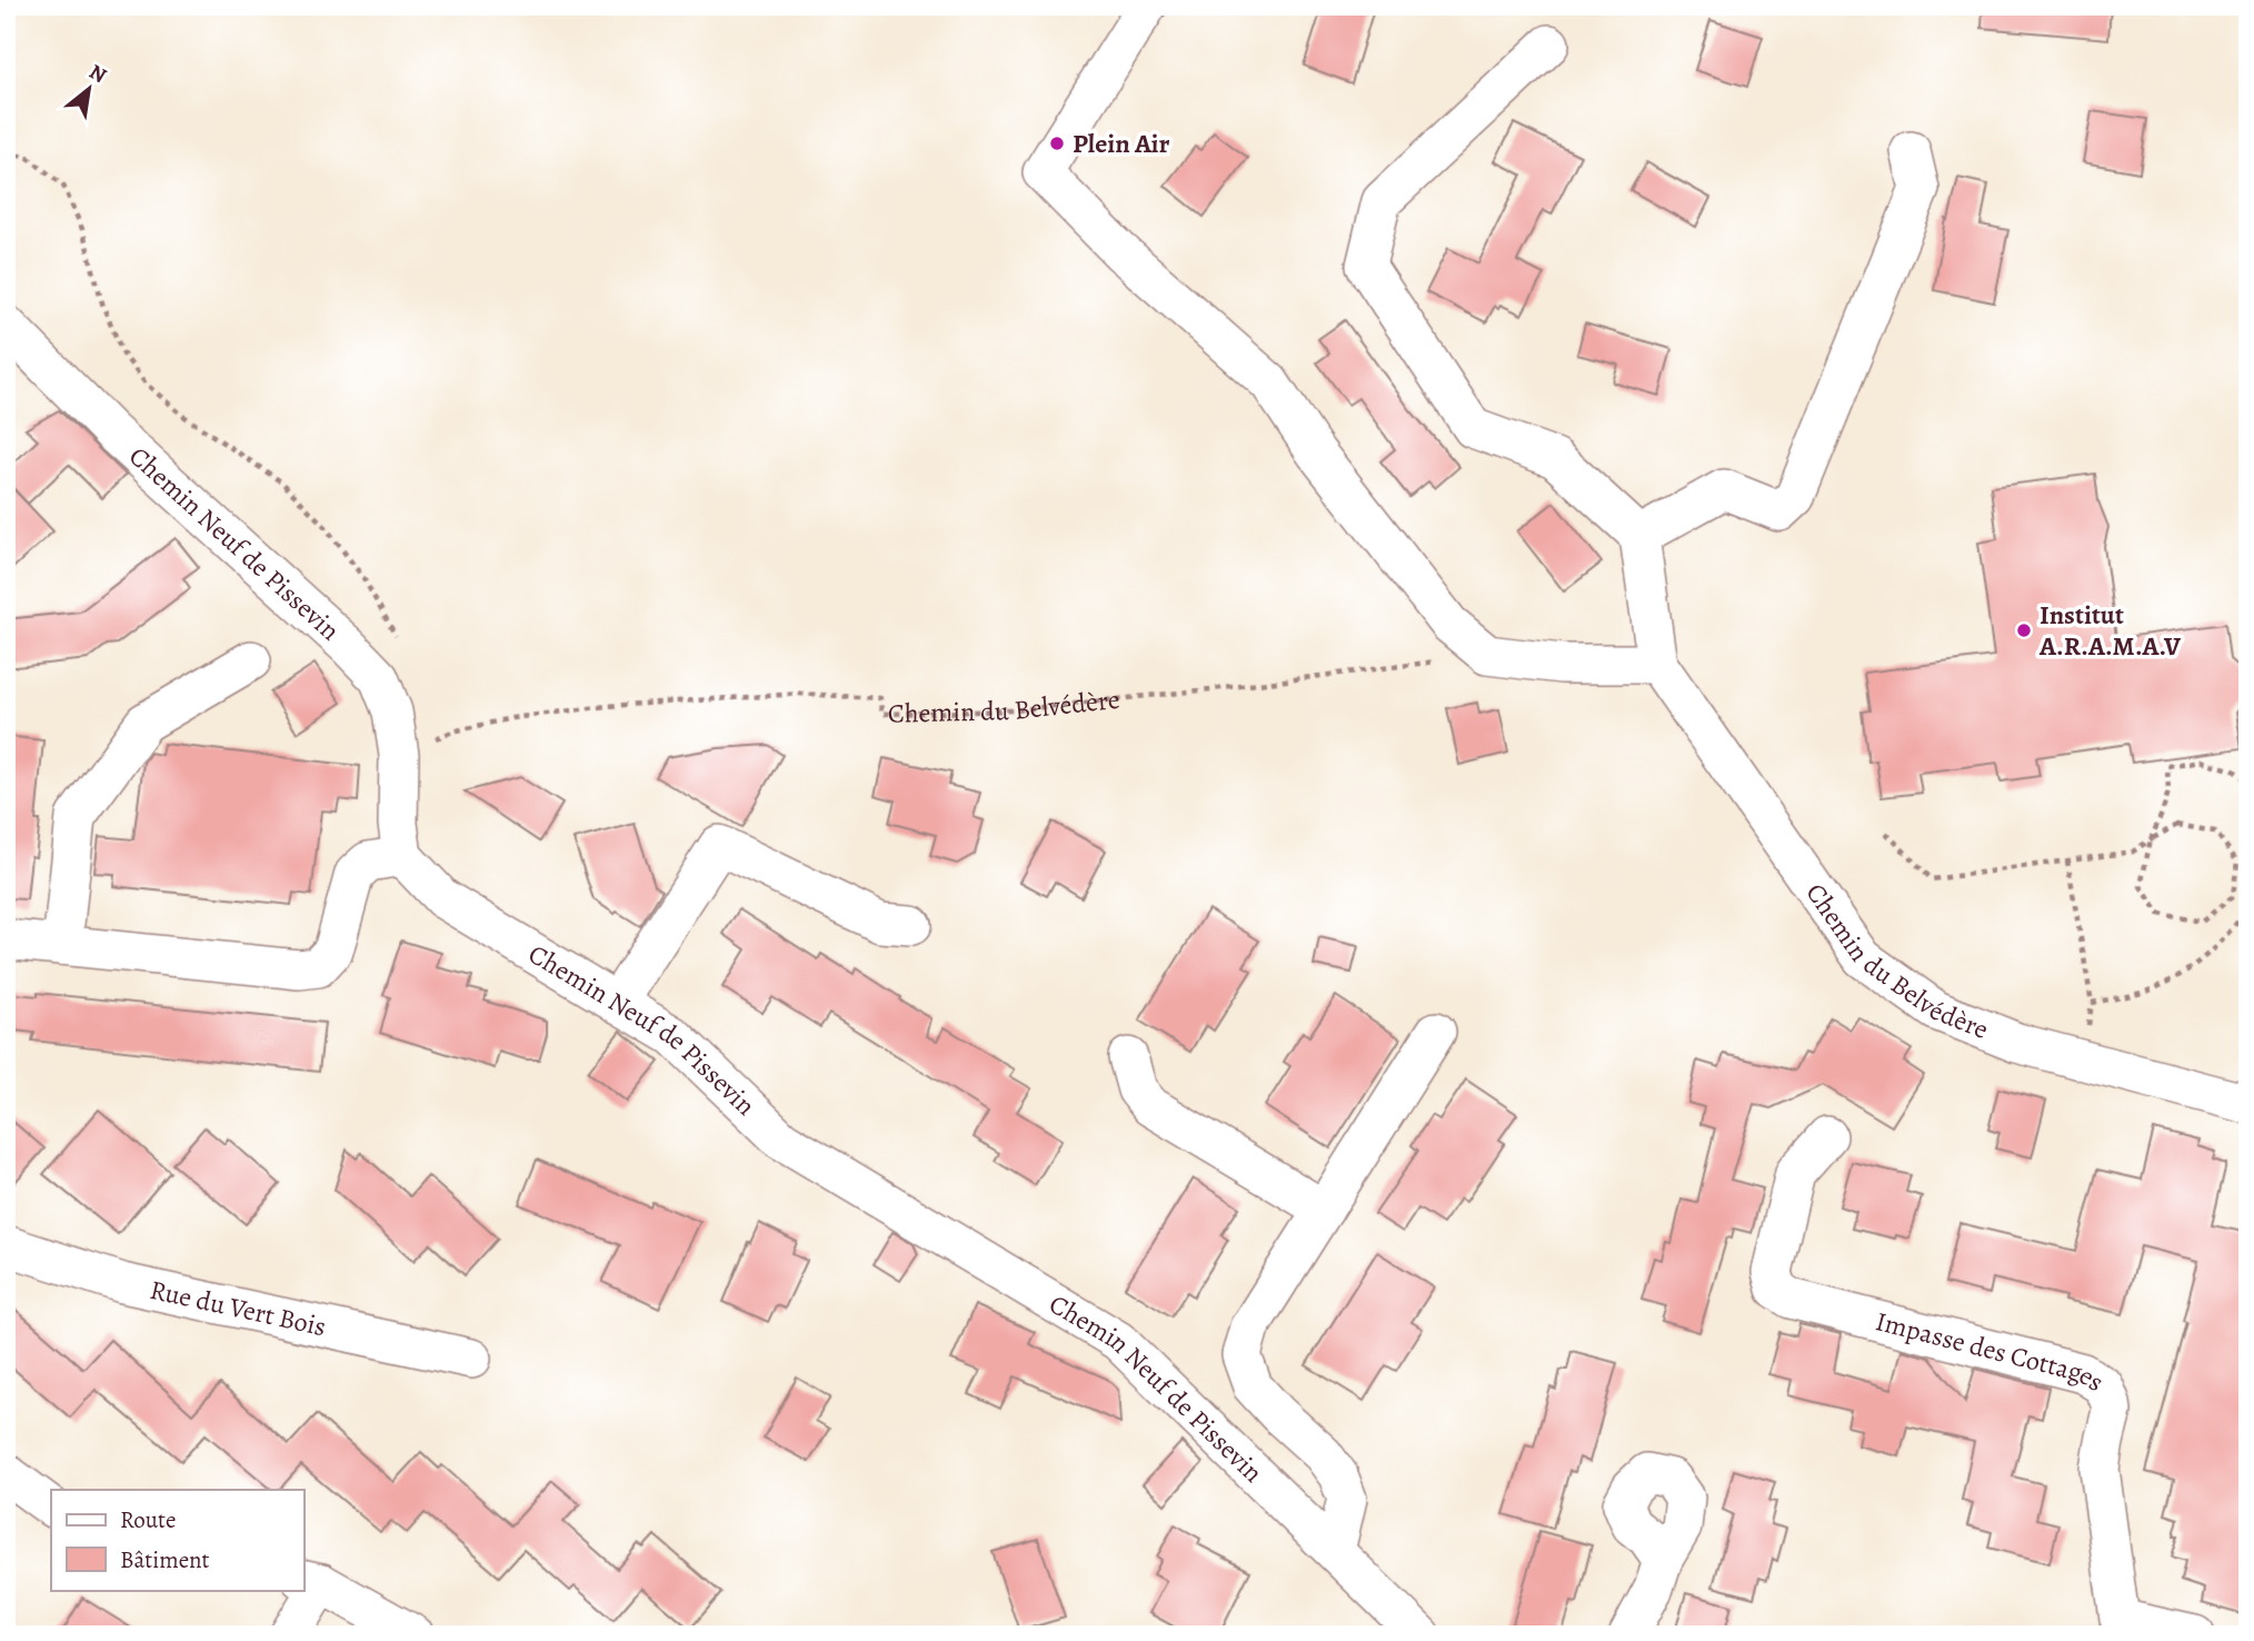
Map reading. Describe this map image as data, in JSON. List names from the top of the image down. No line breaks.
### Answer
{"streets":{"street":["Chemin Neuf de Pissevin","Chemin du Belvédère","Rue du Vert Bois","Impasse des Cottages"]},"crossings":[["Chemin Neuf de Pissevin","Chemin du Belvédère"]],"places":["Plein Air","Institut A.R.A.M.A.V"],"legend":["Route","Bâtiment"],"north":"top right"}
